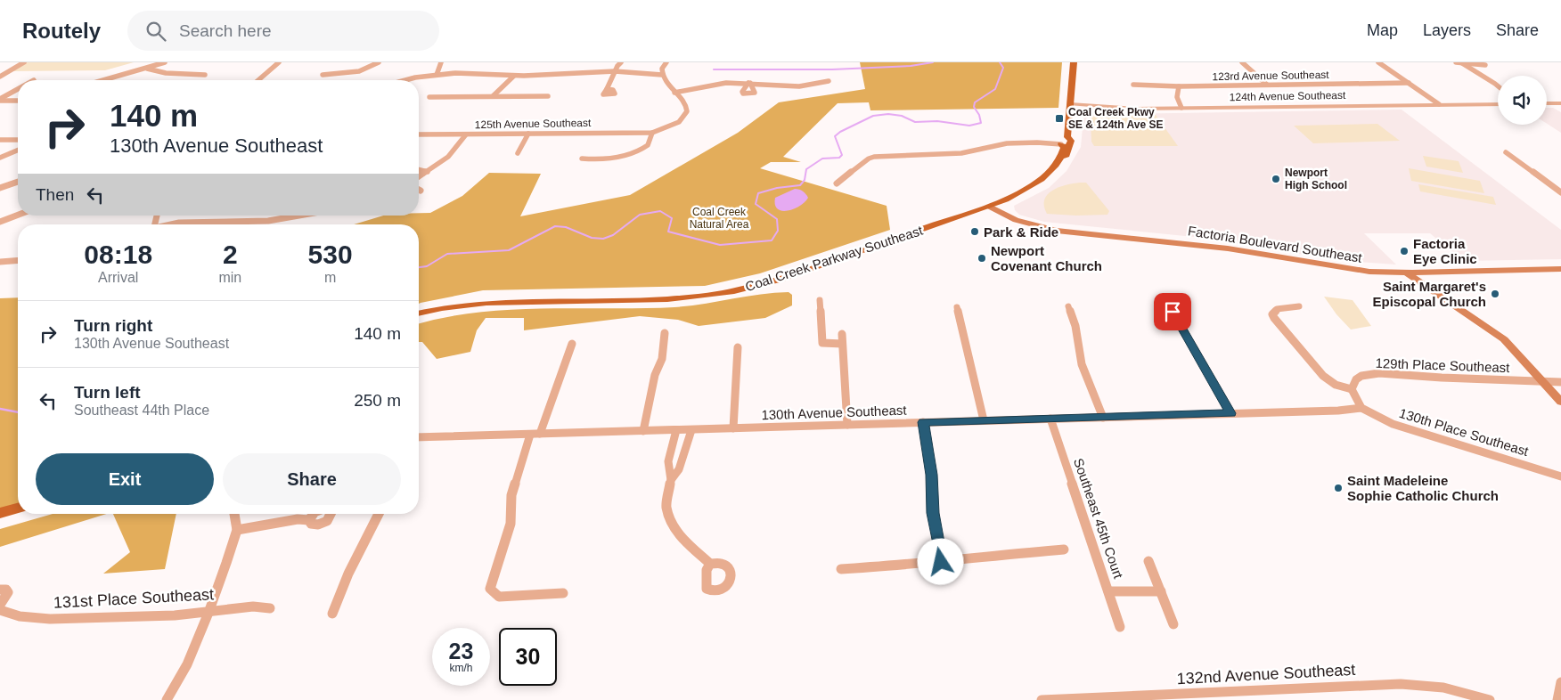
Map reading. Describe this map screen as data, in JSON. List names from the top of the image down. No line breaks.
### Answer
{"streets":{"main road":["Factoria Boulevard Southeast","Coal Creek Parkway Southeast"],"street":["123rd Avenue Southeast","124th Avenue Southeast","125th Avenue Southeast","129th Place Southeast","130th Avenue Southeast","130th Place Southeast","Southeast 45th Court","131st Place Southeast","132nd Avenue Southeast"]},"crossings":[["124th Avenue Southeast","Coal Creek Parkway Southeast"],["Factoria Boulevard Southeast","Coal Creek Parkway Southeast"],["130th Avenue Southeast","130th Place Southeast"],["130th Avenue Southeast","Southeast 45th Court"]],"parks":["Coal Creek Natural Area"],"places":{"transit":["Coal Creek Pkwy SE & 124th Ave SE"],"other":["Newport High School","Park & Ride","Factoria Eye Clinic","Newport Covenant Church","Saint Margaret's Episcopal Church","Saint Madeleine Sophie Catholic Church"]},"page":{"header":"Routely","search":"Search here","nav":["Map","Layers","Share"],"turn":["140 m","130th Avenue Southeast"],"then":"Then","eta":["08:18","Arrival","2","min","530","m"],"list":[{"name":"Turn right","note":"130th Avenue Southeast","value":"140 m"},{"name":"Turn left","note":"Southeast 44th Place","value":"250 m"}],"buttons":["Exit","Share"],"speed":"23 km/h","limit":"30"}}
